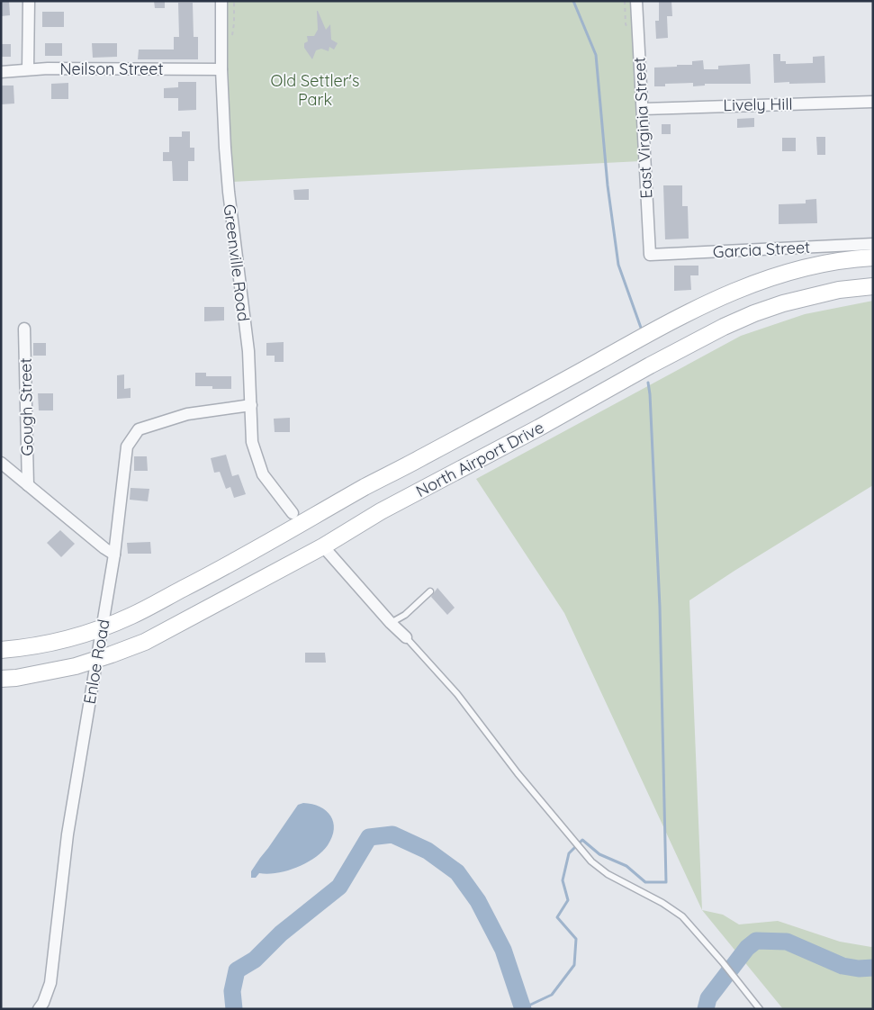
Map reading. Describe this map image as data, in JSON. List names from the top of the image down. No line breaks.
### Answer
{"streets":{"main road":["North Airport Drive"],"street":["Neilson Street","Lively Hill","East Virginia Street","Garcia Street","Greenville Road","Gough Street","Enloe Road"]},"crossings":[["Neilson Street","Greenville Road"],["Lively Hill","East Virginia Street"],["East Virginia Street","Garcia Street"],["Greenville Road","Enloe Road"],["North Airport Drive","Enloe Road"]],"parks":["Old Settler's Park"]}
